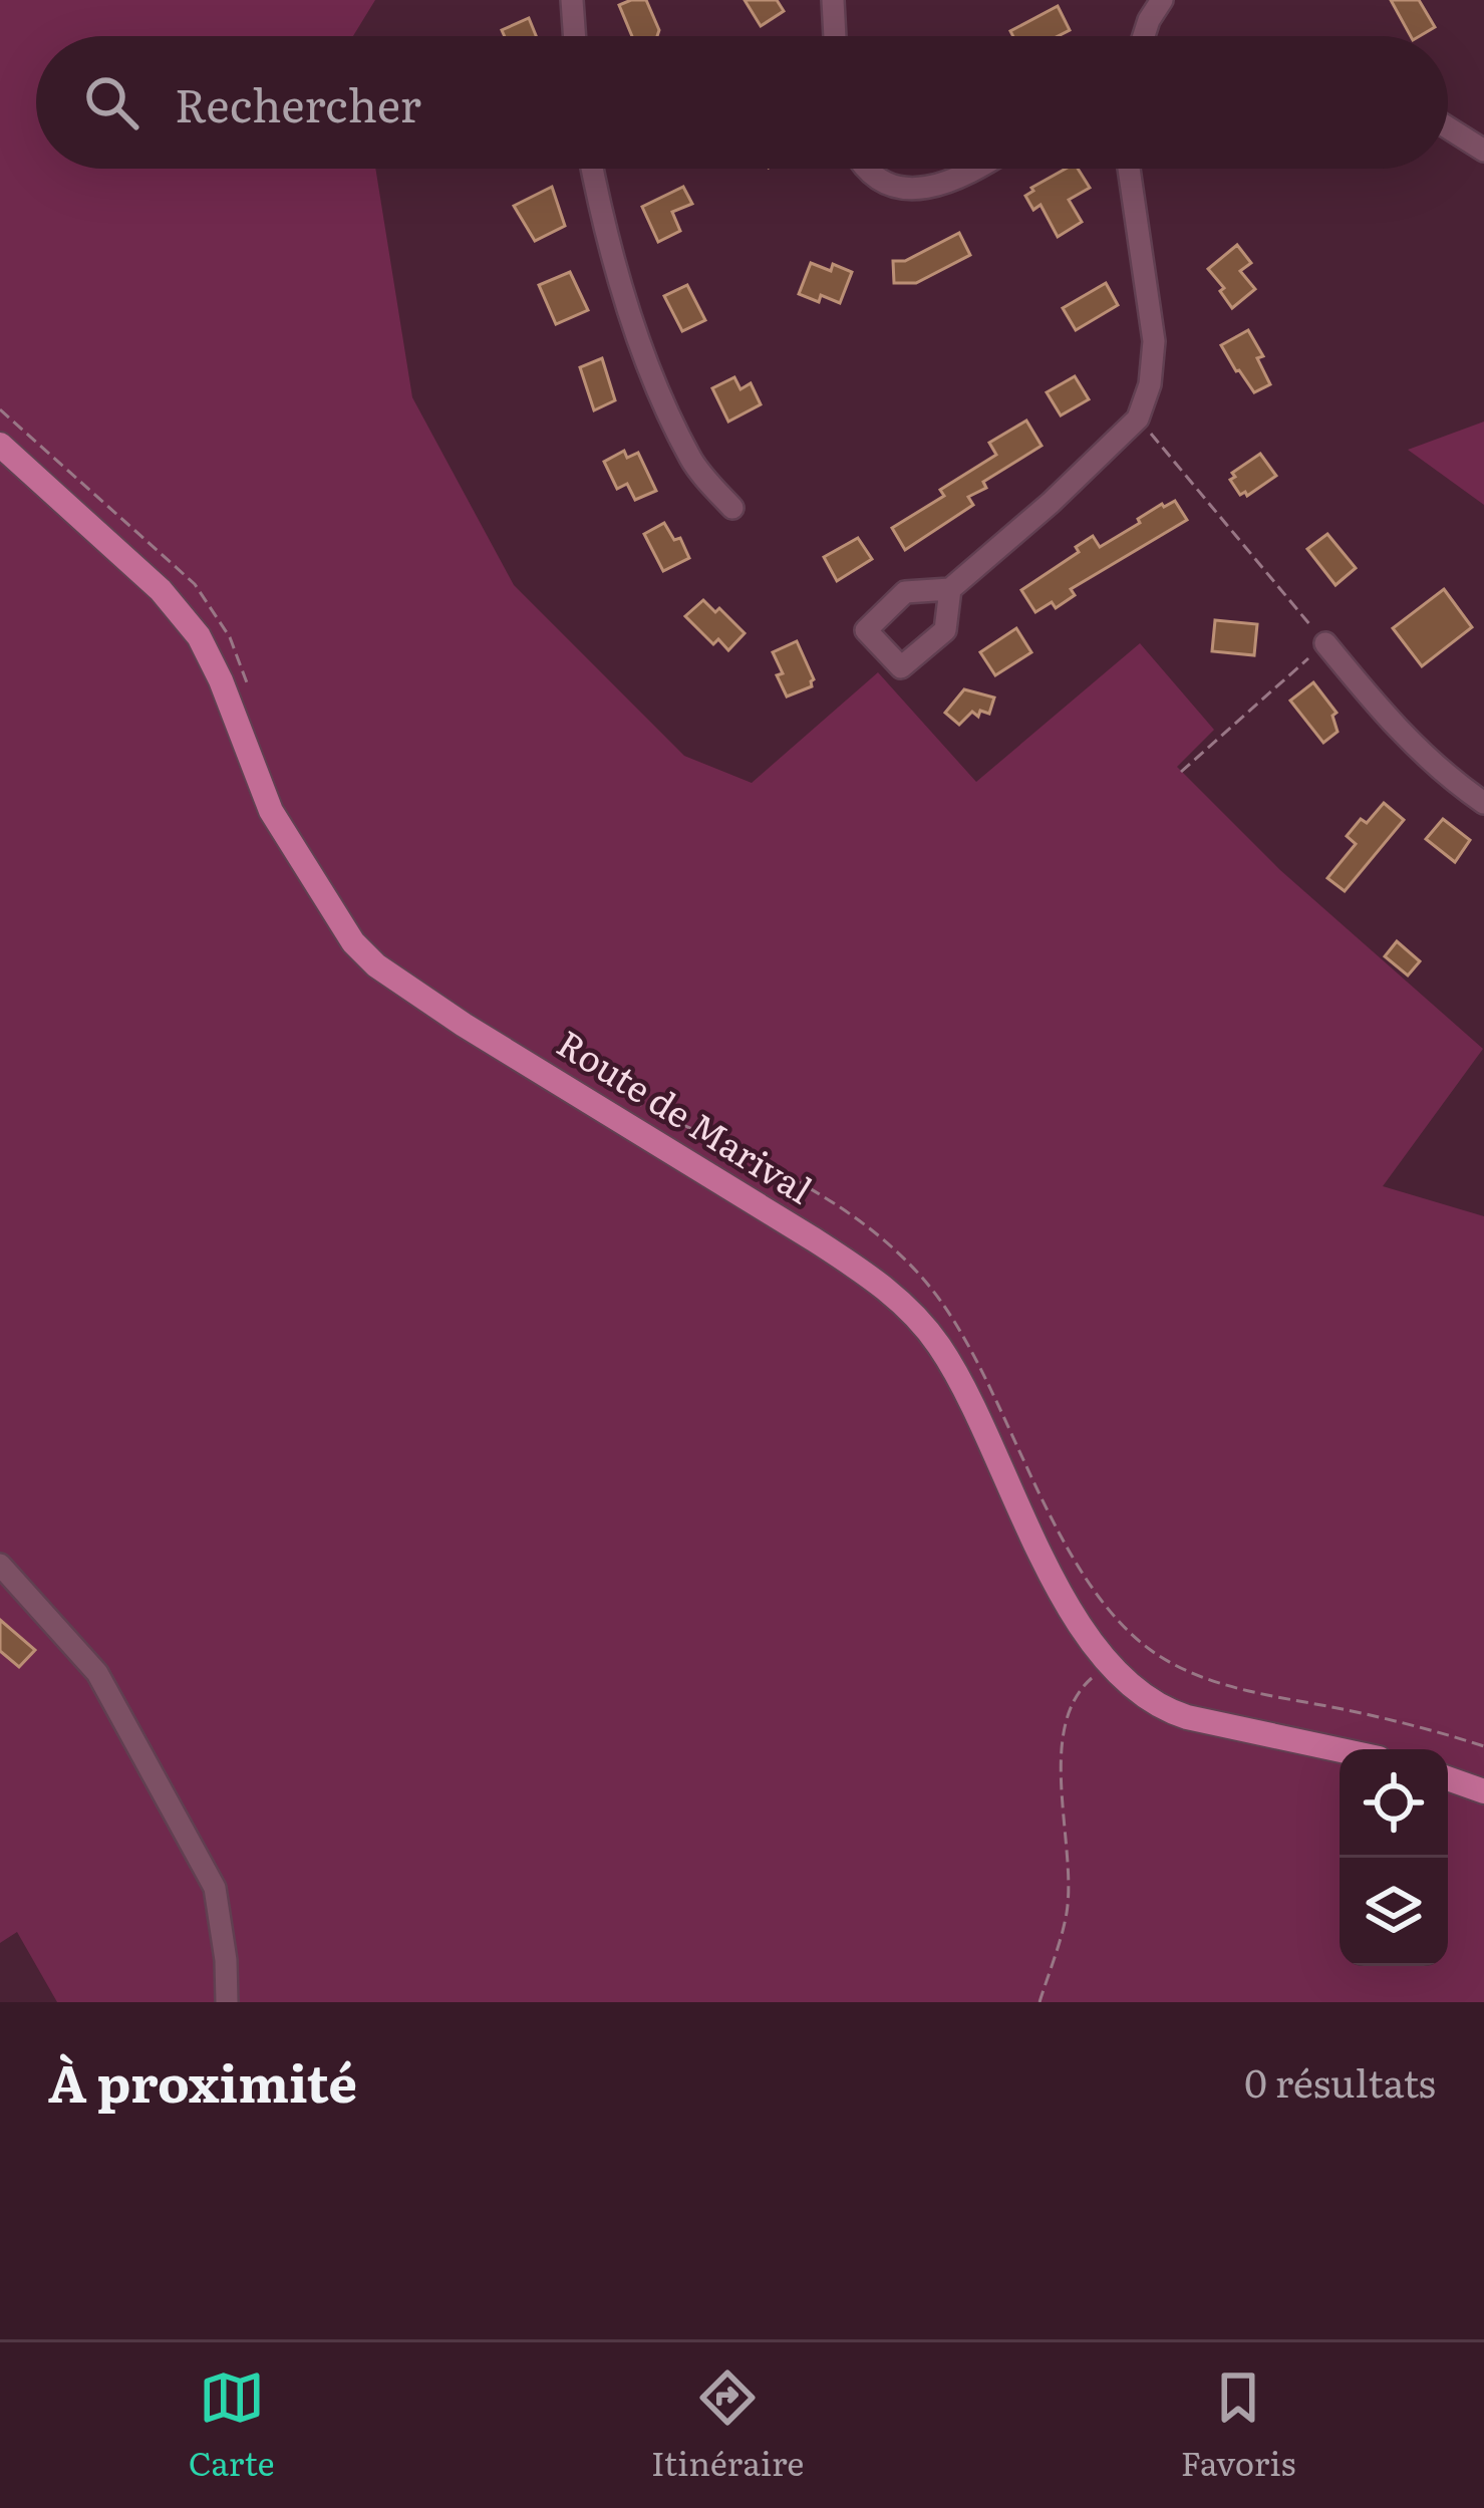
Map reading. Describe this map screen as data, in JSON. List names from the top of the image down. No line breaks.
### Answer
{"streets":{"main road":["Route de Marival"]},"page":{"search":"Rechercher","heading":["À proximité","0 résultats"],"nav":["Carte","Itinéraire","Favoris"]}}
